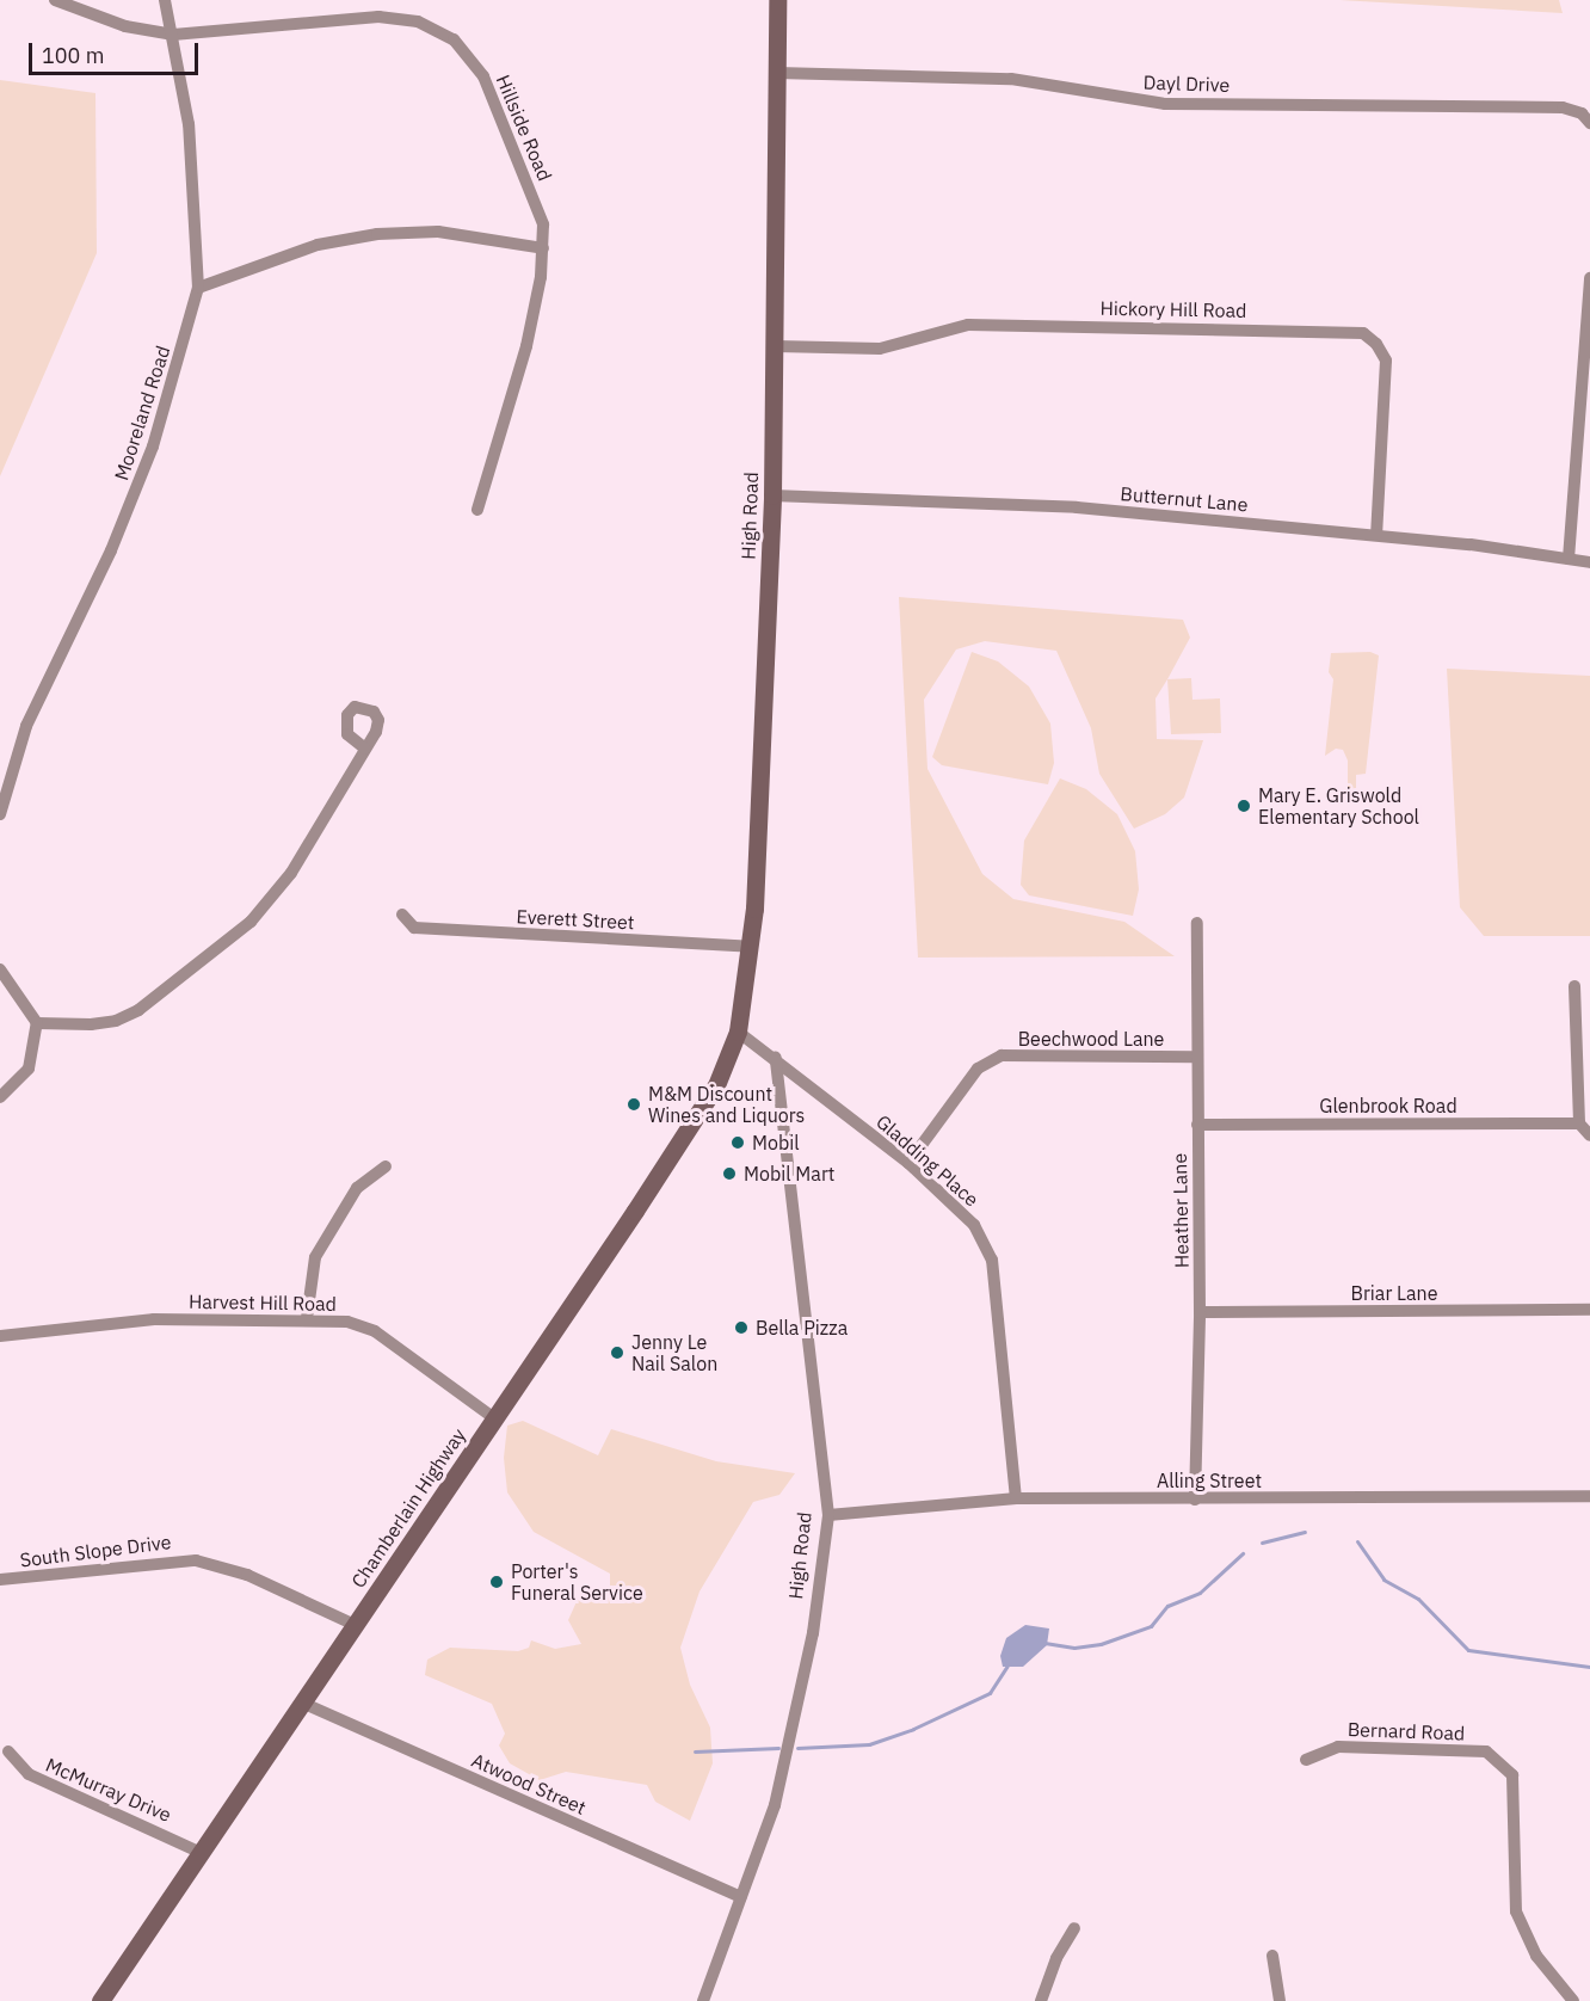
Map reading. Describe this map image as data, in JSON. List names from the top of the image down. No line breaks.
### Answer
{"streets":{"main road":["High Road","Chamberlain Highway"],"street":["Dayl Drive","Hillside Road","Hickory Hill Road","Mooreland Road","Butternut Lane","Everett Street","Beechwood Lane","Glenbrook Road","Gladding Place","Heather Lane","Briar Lane","Harvest Hill Road","Alling Street","South Slope Drive","Bernard Road","Atwood Street","McMurray Drive"]},"crossings":[["Dayl Drive","High Road"],["Hillside Road","Mooreland Road"],["Hickory Hill Road","Butternut Lane"],["Hickory Hill Road","High Road"],["Butternut Lane","High Road"],["High Road","Everett Street"],["High Road","Gladding Place"],["High Road","Alling Street"],["High Road","Chamberlain Highway"],["High Road","Atwood Street"],["Beechwood Lane","Gladding Place"],["Beechwood Lane","Heather Lane"],["Glenbrook Road","Heather Lane"],["Gladding Place","Alling Street"],["Gladding Place","Chamberlain Highway"],["Heather Lane","Briar Lane"],["Heather Lane","Alling Street"],["Harvest Hill Road","Chamberlain Highway"],["Chamberlain Highway","South Slope Drive"],["Chamberlain Highway","Atwood Street"],["Chamberlain Highway","McMurray Drive"]],"places":["Mary E. Griswold Elementary School","M&M Discount Wines and Liquors","Mobil","Mobil Mart","Bella Pizza","Jenny Le Nail Salon","Porter's Funeral Service"],"scale_bar":"100 m"}
